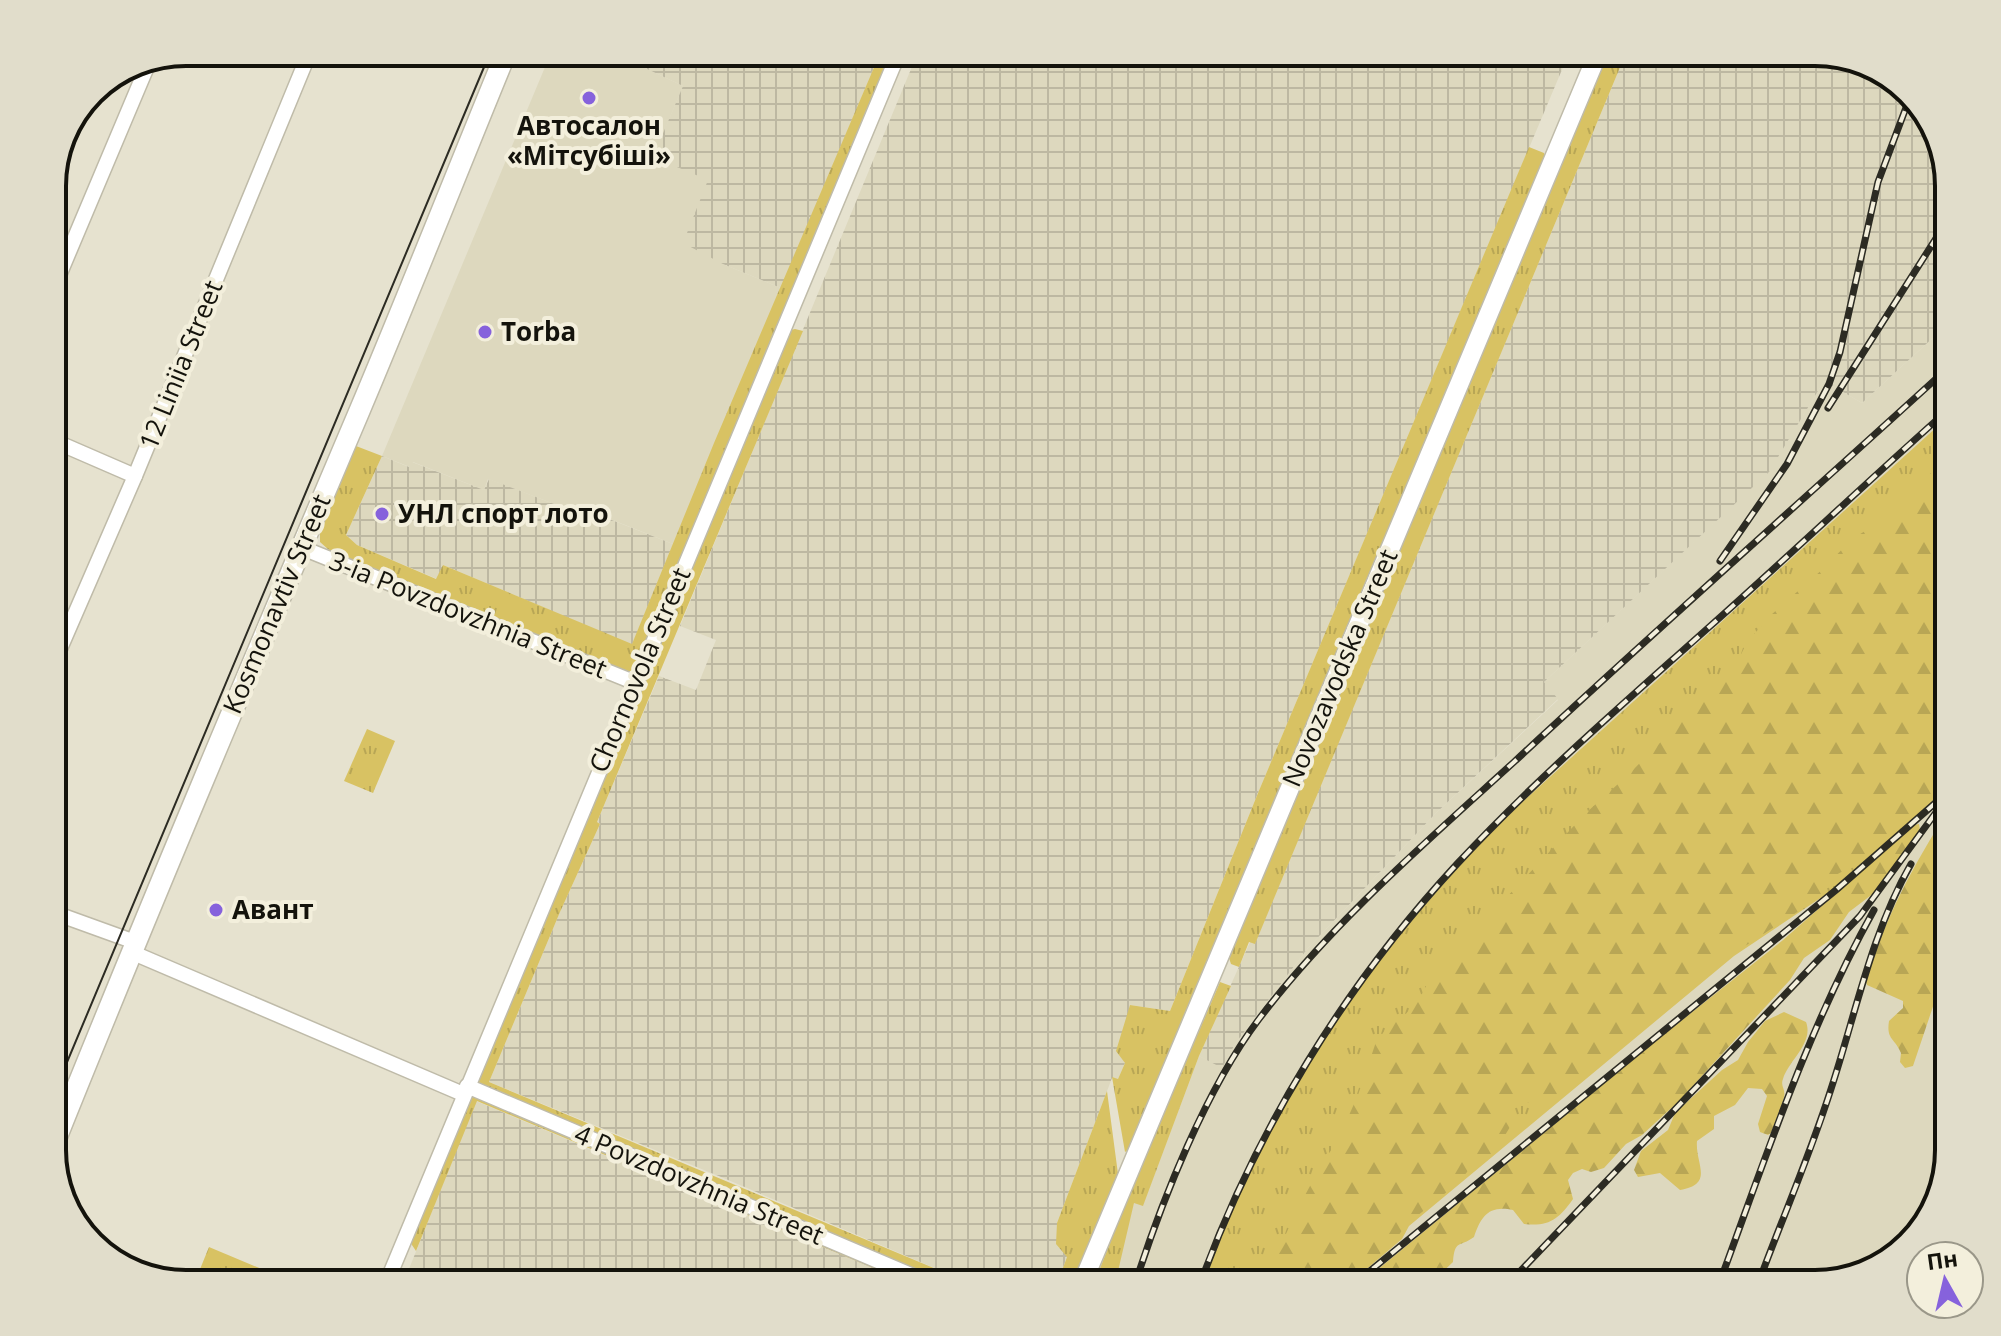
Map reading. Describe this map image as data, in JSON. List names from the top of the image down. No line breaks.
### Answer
{"streets":{"main road":["Kosmonavtiv Street"],"street":["12 Liniia Street","3-ia Povzdovzhnia Street","Novozavodska Street","Chornovola Street","4 Povzdovzhnia Street"]},"crossings":[["Kosmonavtiv Street","3-ia Povzdovzhnia Street"],["Kosmonavtiv Street","4 Povzdovzhnia Street"],["3-ia Povzdovzhnia Street","Chornovola Street"],["Chornovola Street","4 Povzdovzhnia Street"]],"places":["Автосалон «Мітсубіші»","Torba","УНЛ спорт лото","Авант"],"north":"top"}
